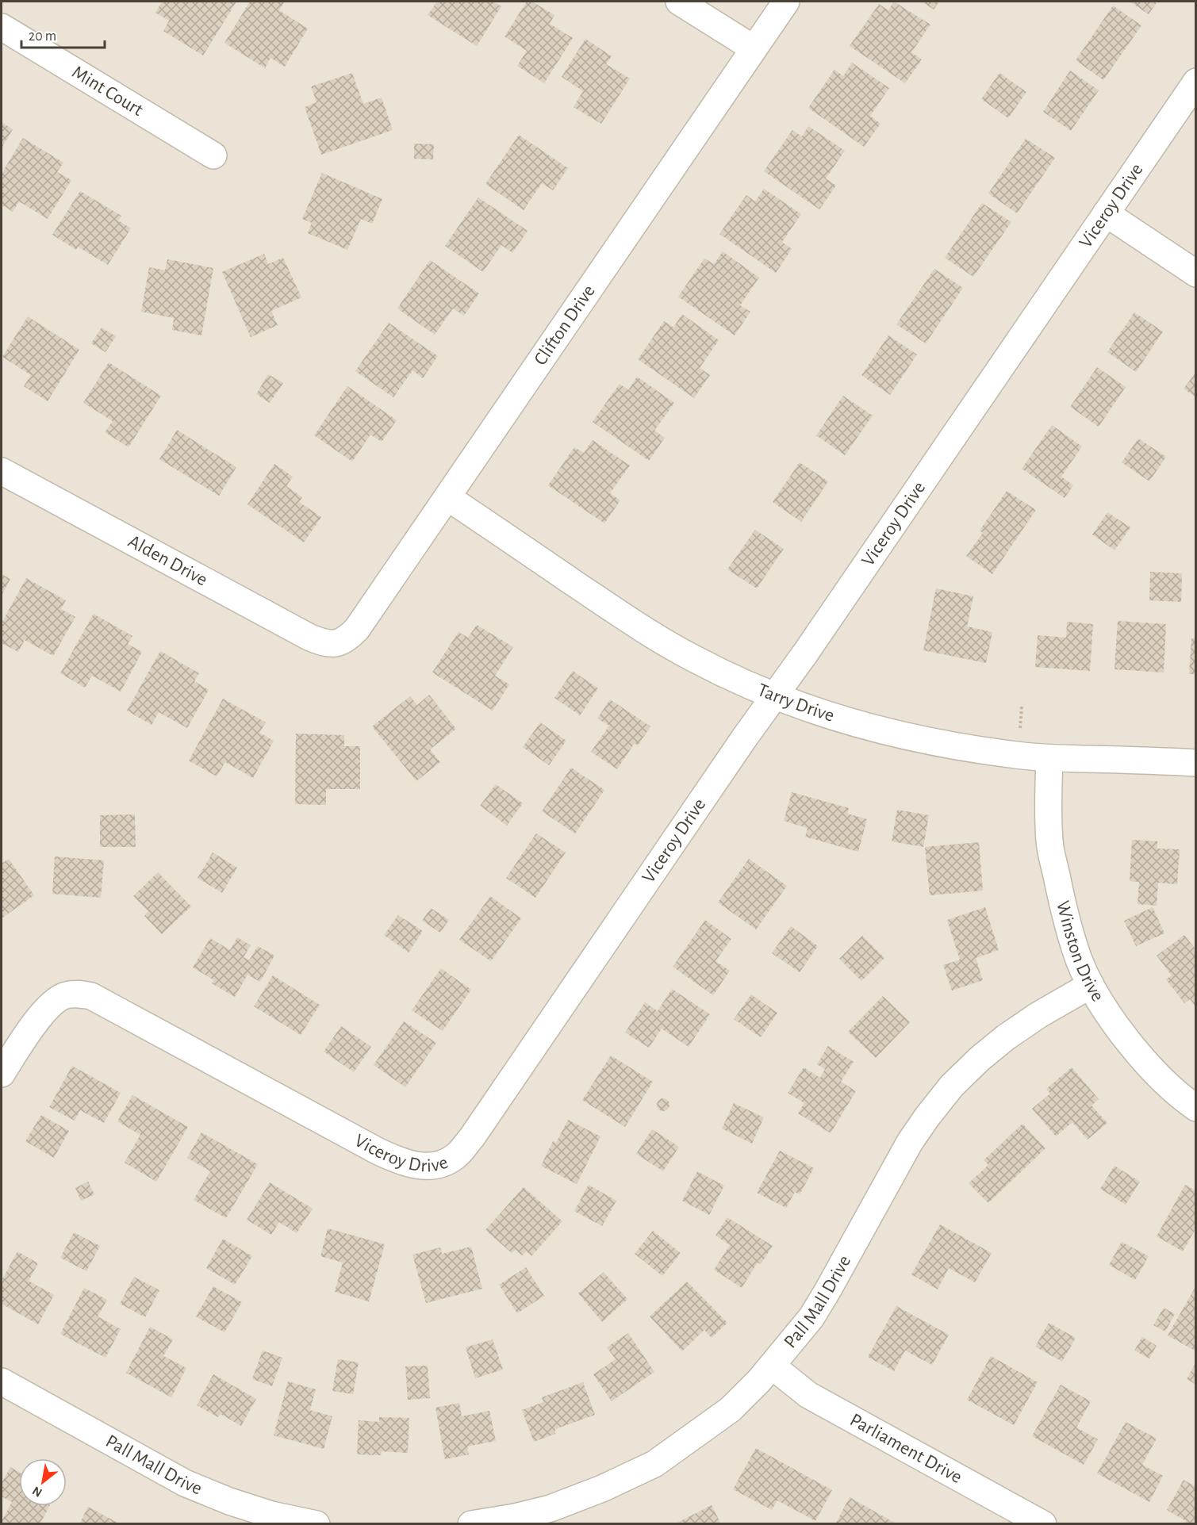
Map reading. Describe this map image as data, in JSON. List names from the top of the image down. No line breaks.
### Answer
{"streets":{"street":["Mint Court","Viceroy Drive","Clifton Drive","Alden Drive","Tarry Drive","Winston Drive","Pall Mall Drive","Parliament Drive"]},"crossings":[["Viceroy Drive","Tarry Drive"],["Clifton Drive","Alden Drive"],["Clifton Drive","Tarry Drive"],["Tarry Drive","Winston Drive"],["Winston Drive","Pall Mall Drive"],["Pall Mall Drive","Parliament Drive"]],"scale_bar":"20 m","north":"bottom left"}
